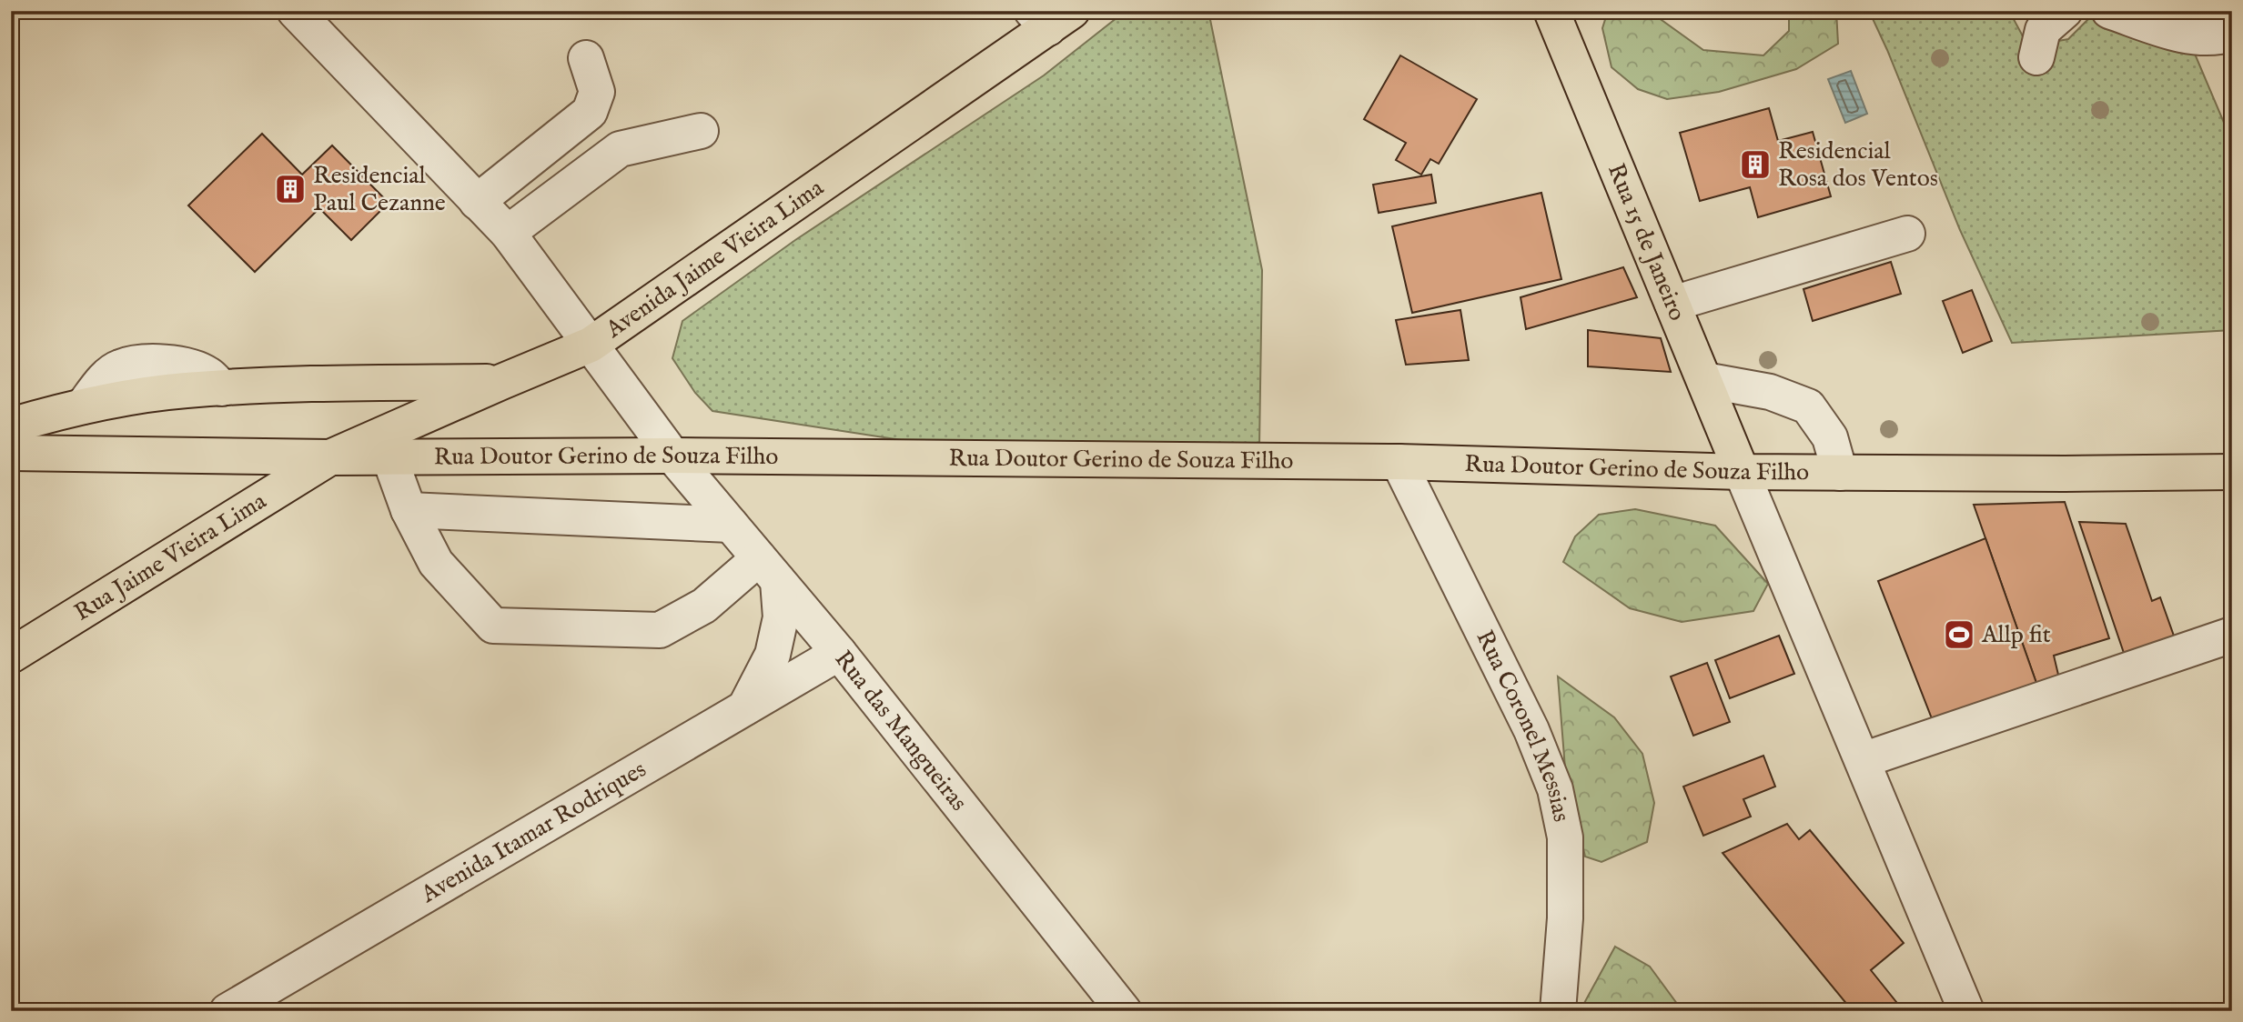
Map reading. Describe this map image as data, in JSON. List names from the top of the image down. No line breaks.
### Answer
{"streets":{"main road":["Rua 15 de Janeiro","Avenida Jaime Vieira Lima","Rua Doutor Gerino de Souza Filho","Rua Jaime Vieira Lima"],"street":["Rua Coronel Messias","Rua das Mangueiras","Avenida Itamar Rodriques"]},"crossings":[["Rua 15 de Janeiro","Rua Doutor Gerino de Souza Filho"],["Avenida Jaime Vieira Lima","Rua Doutor Gerino de Souza Filho"],["Avenida Jaime Vieira Lima","Rua Jaime Vieira Lima"],["Avenida Jaime Vieira Lima","Rua das Mangueiras"],["Rua Doutor Gerino de Souza Filho","Rua Jaime Vieira Lima"],["Rua Doutor Gerino de Souza Filho","Rua Coronel Messias"],["Rua Doutor Gerino de Souza Filho","Rua das Mangueiras"],["Rua das Mangueiras","Avenida Itamar Rodriques"]],"places":{"building":["Residencial Rosa dos Ventos","Residencial Paul Cezanne"],"sports":["Allp fit"]}}
